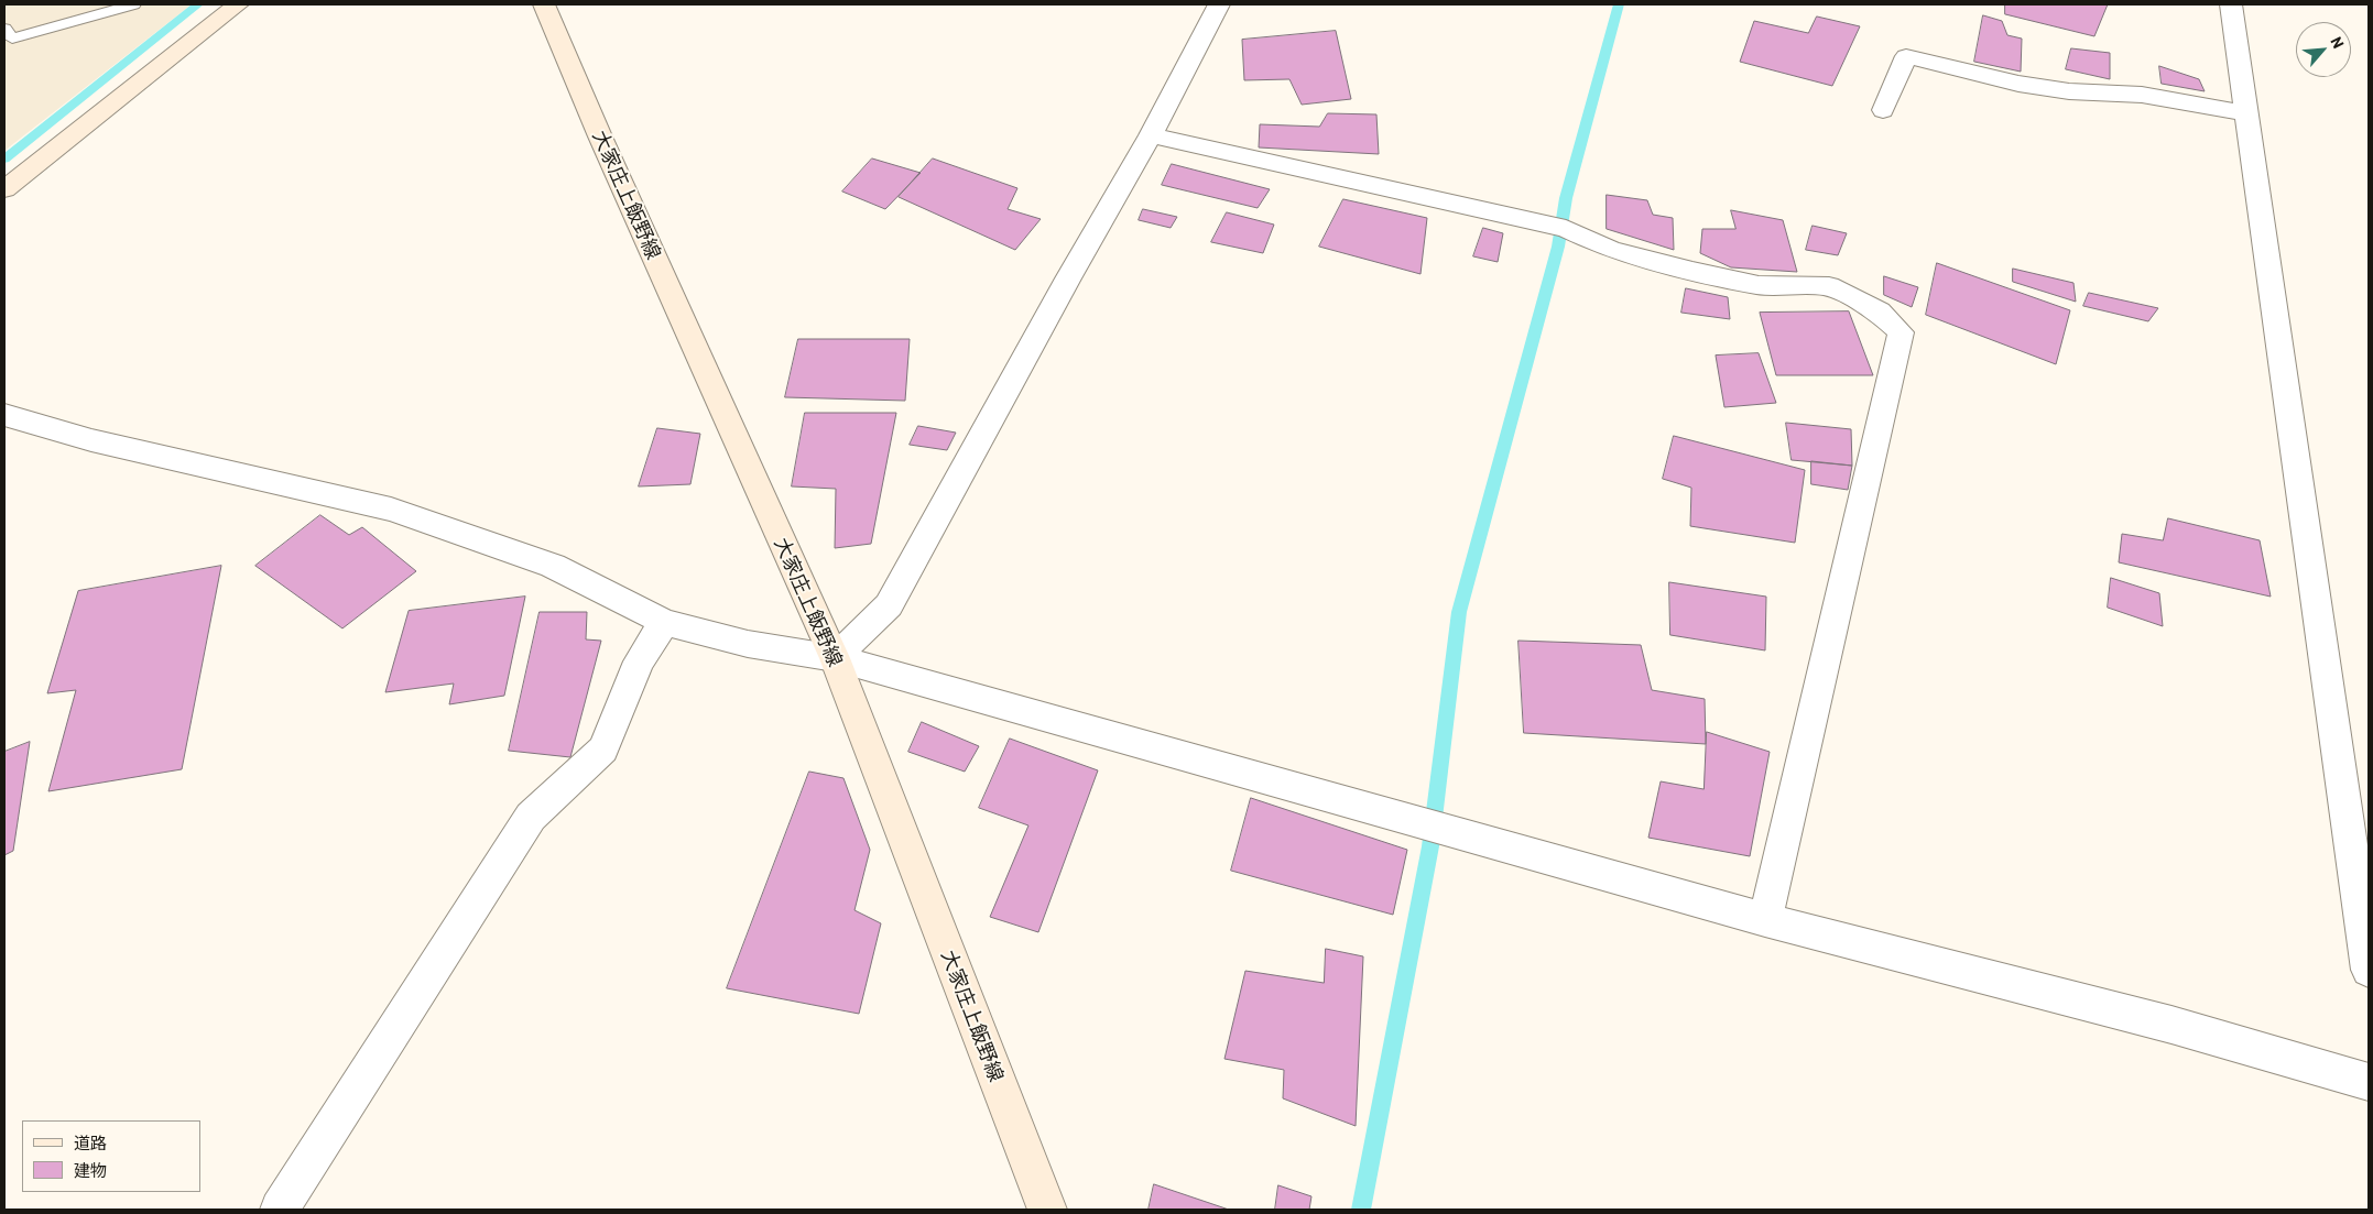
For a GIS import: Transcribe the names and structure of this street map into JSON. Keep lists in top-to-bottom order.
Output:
{
  "streets": {
    "main road": ["大家庄上飯野線"]
  },
  "legend": ["道路", "建物"],
  "north": "top right"
}
